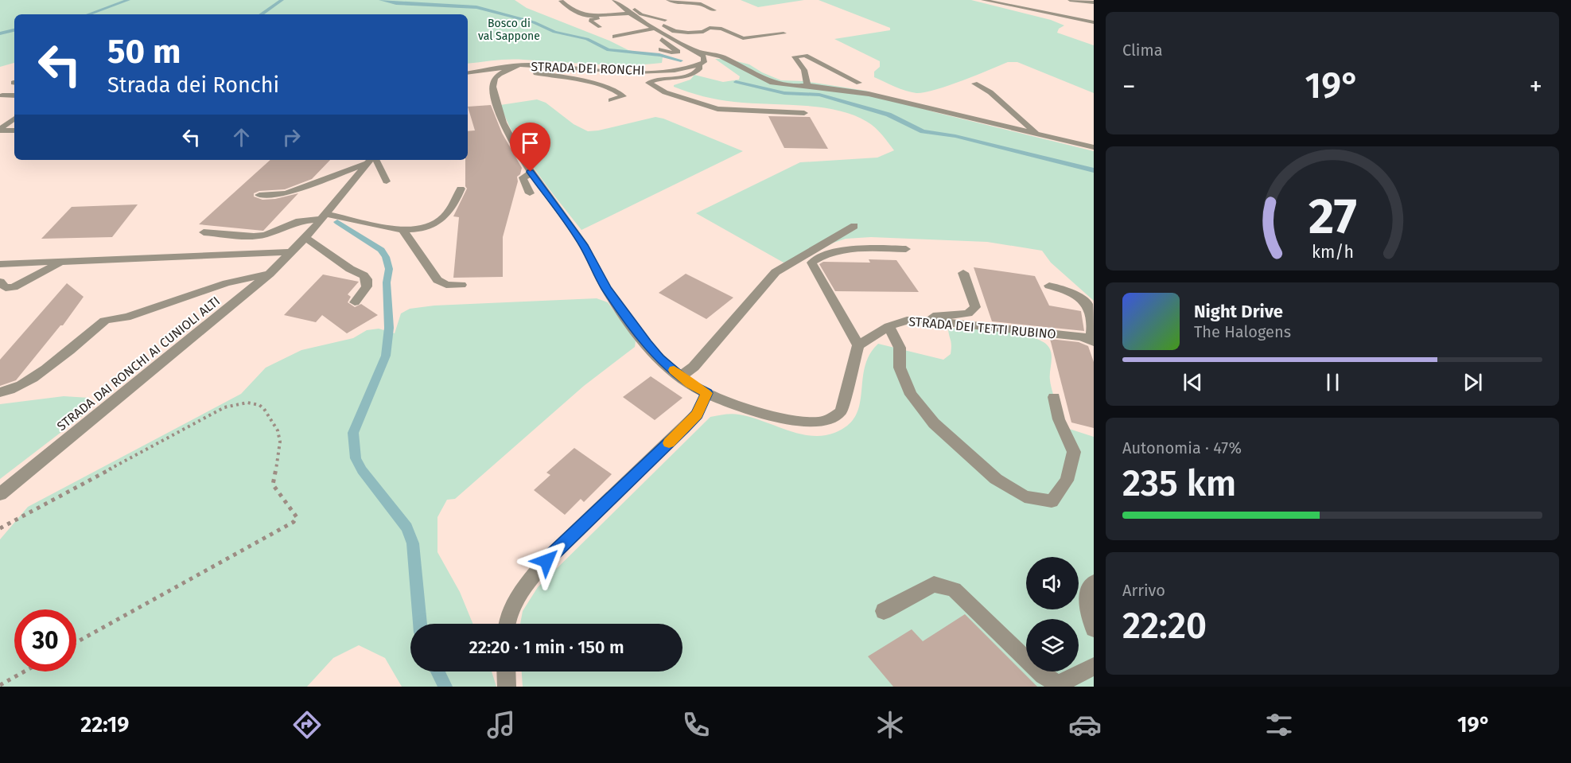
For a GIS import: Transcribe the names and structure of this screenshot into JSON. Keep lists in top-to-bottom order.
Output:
{
  "streets": {
    "street": ["STRADA DEI RONCHI", "STRADA DEI TETTI RUBINO", "STRADA DAI RONCHI AI CUNIOLI ALTI"]
  },
  "parks": ["Bosco di val Sappone"],
  "page": {
    "tile": [
      "Clima",
      ["Autonomia · 47%", "235 km"],
      ["Arrivo", "22:20"]
    ],
    "turn": ["50 m", "Strada dei Ronchi"],
    "heat": ["−", "19°", "+"],
    "song": ["Night Drive", "The Halogens"],
    "limit": "30",
    "trip": "22:20 · 1 min · 150 m",
    "tabs": ["22:19", "19°"],
    "gauge": ["27", "km/h"]
  }
}
